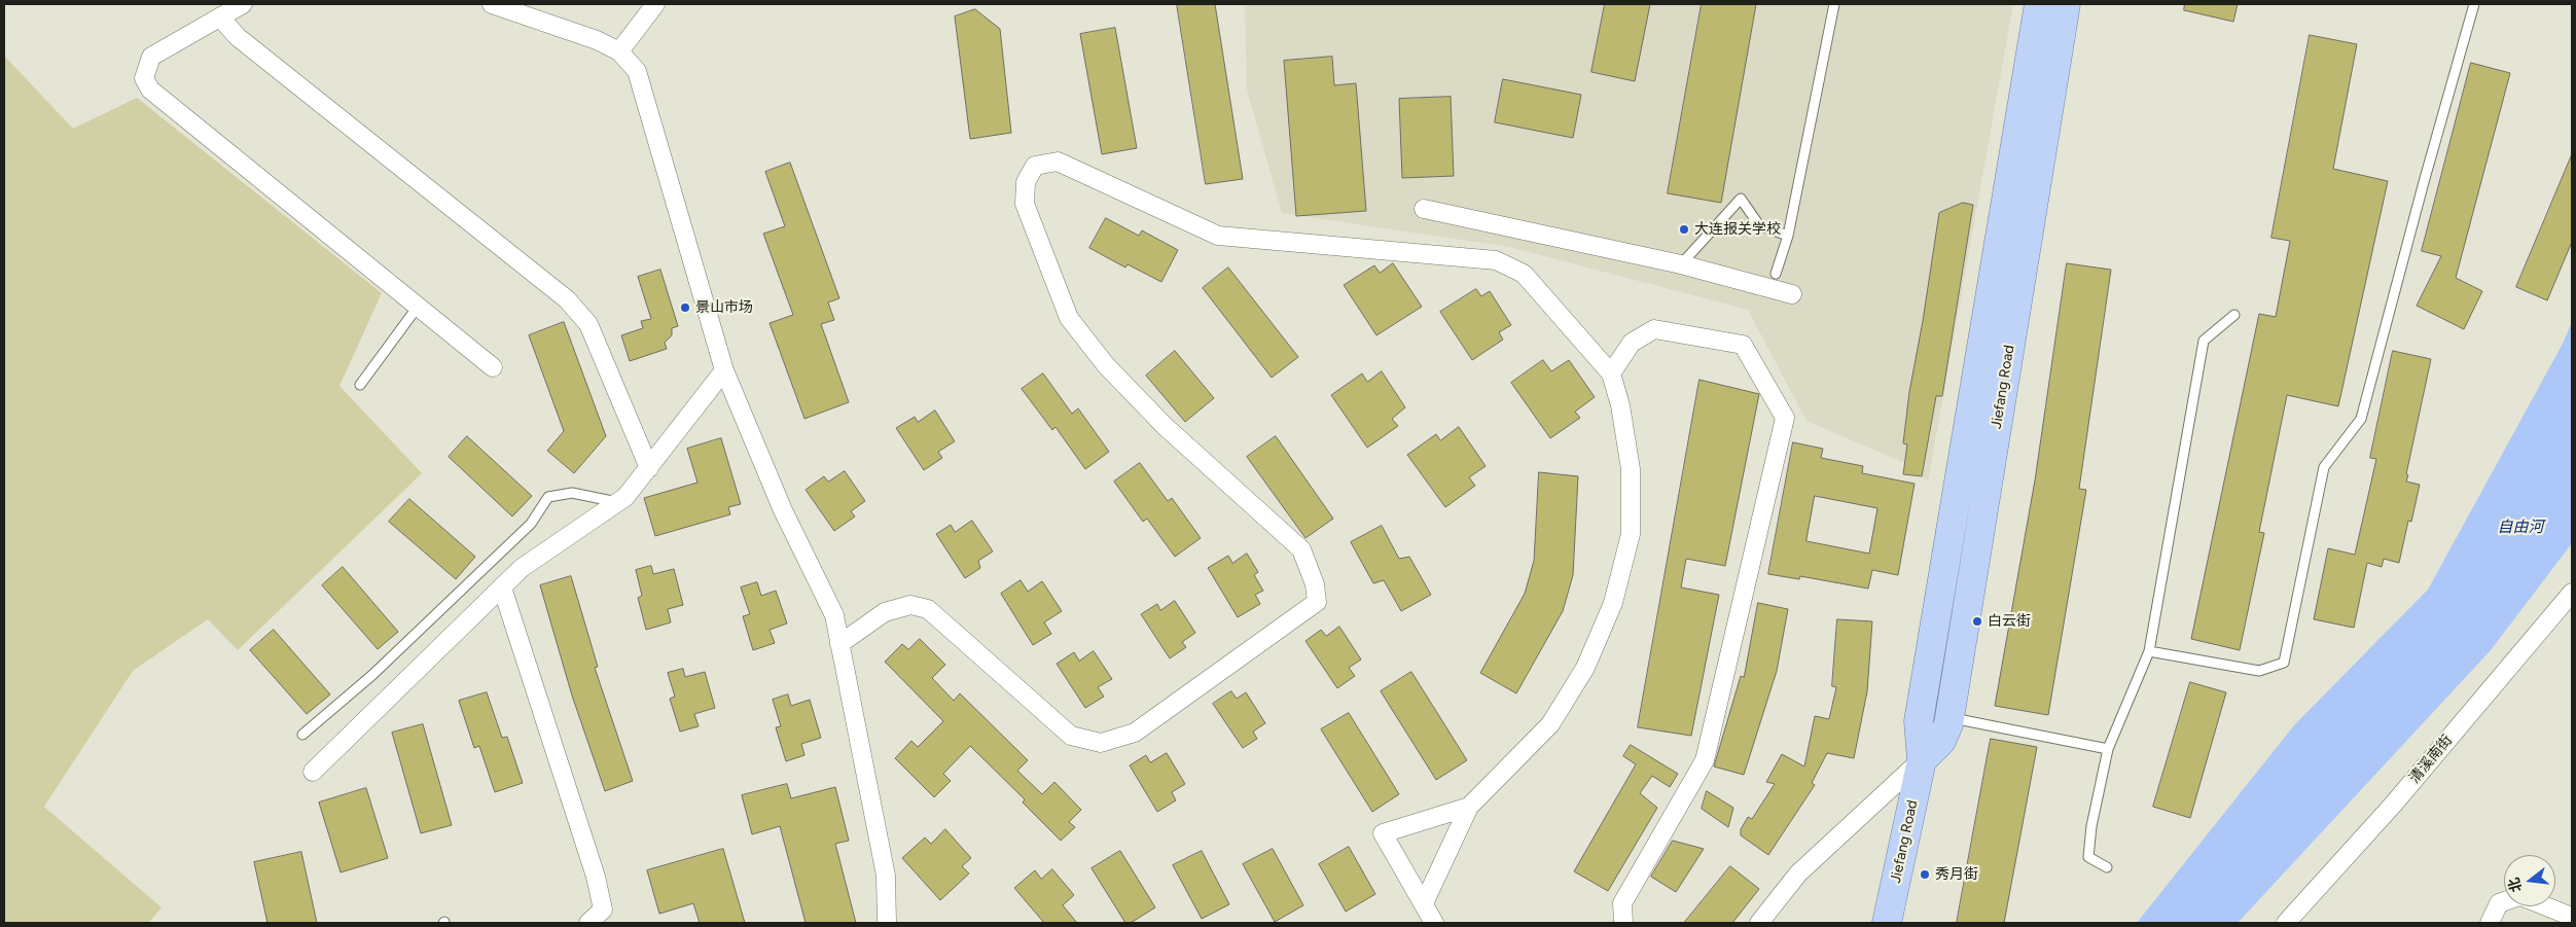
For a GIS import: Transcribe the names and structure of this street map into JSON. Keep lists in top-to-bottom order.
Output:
{
  "streets": {
    "main road": ["Jiefang Road"],
    "street": ["清溪南街"]
  },
  "water": ["自由河"],
  "places": [
    "大连报关学校",
    "景山市场",
    "白云街",
    "秀月街"
  ],
  "north": "left"
}
